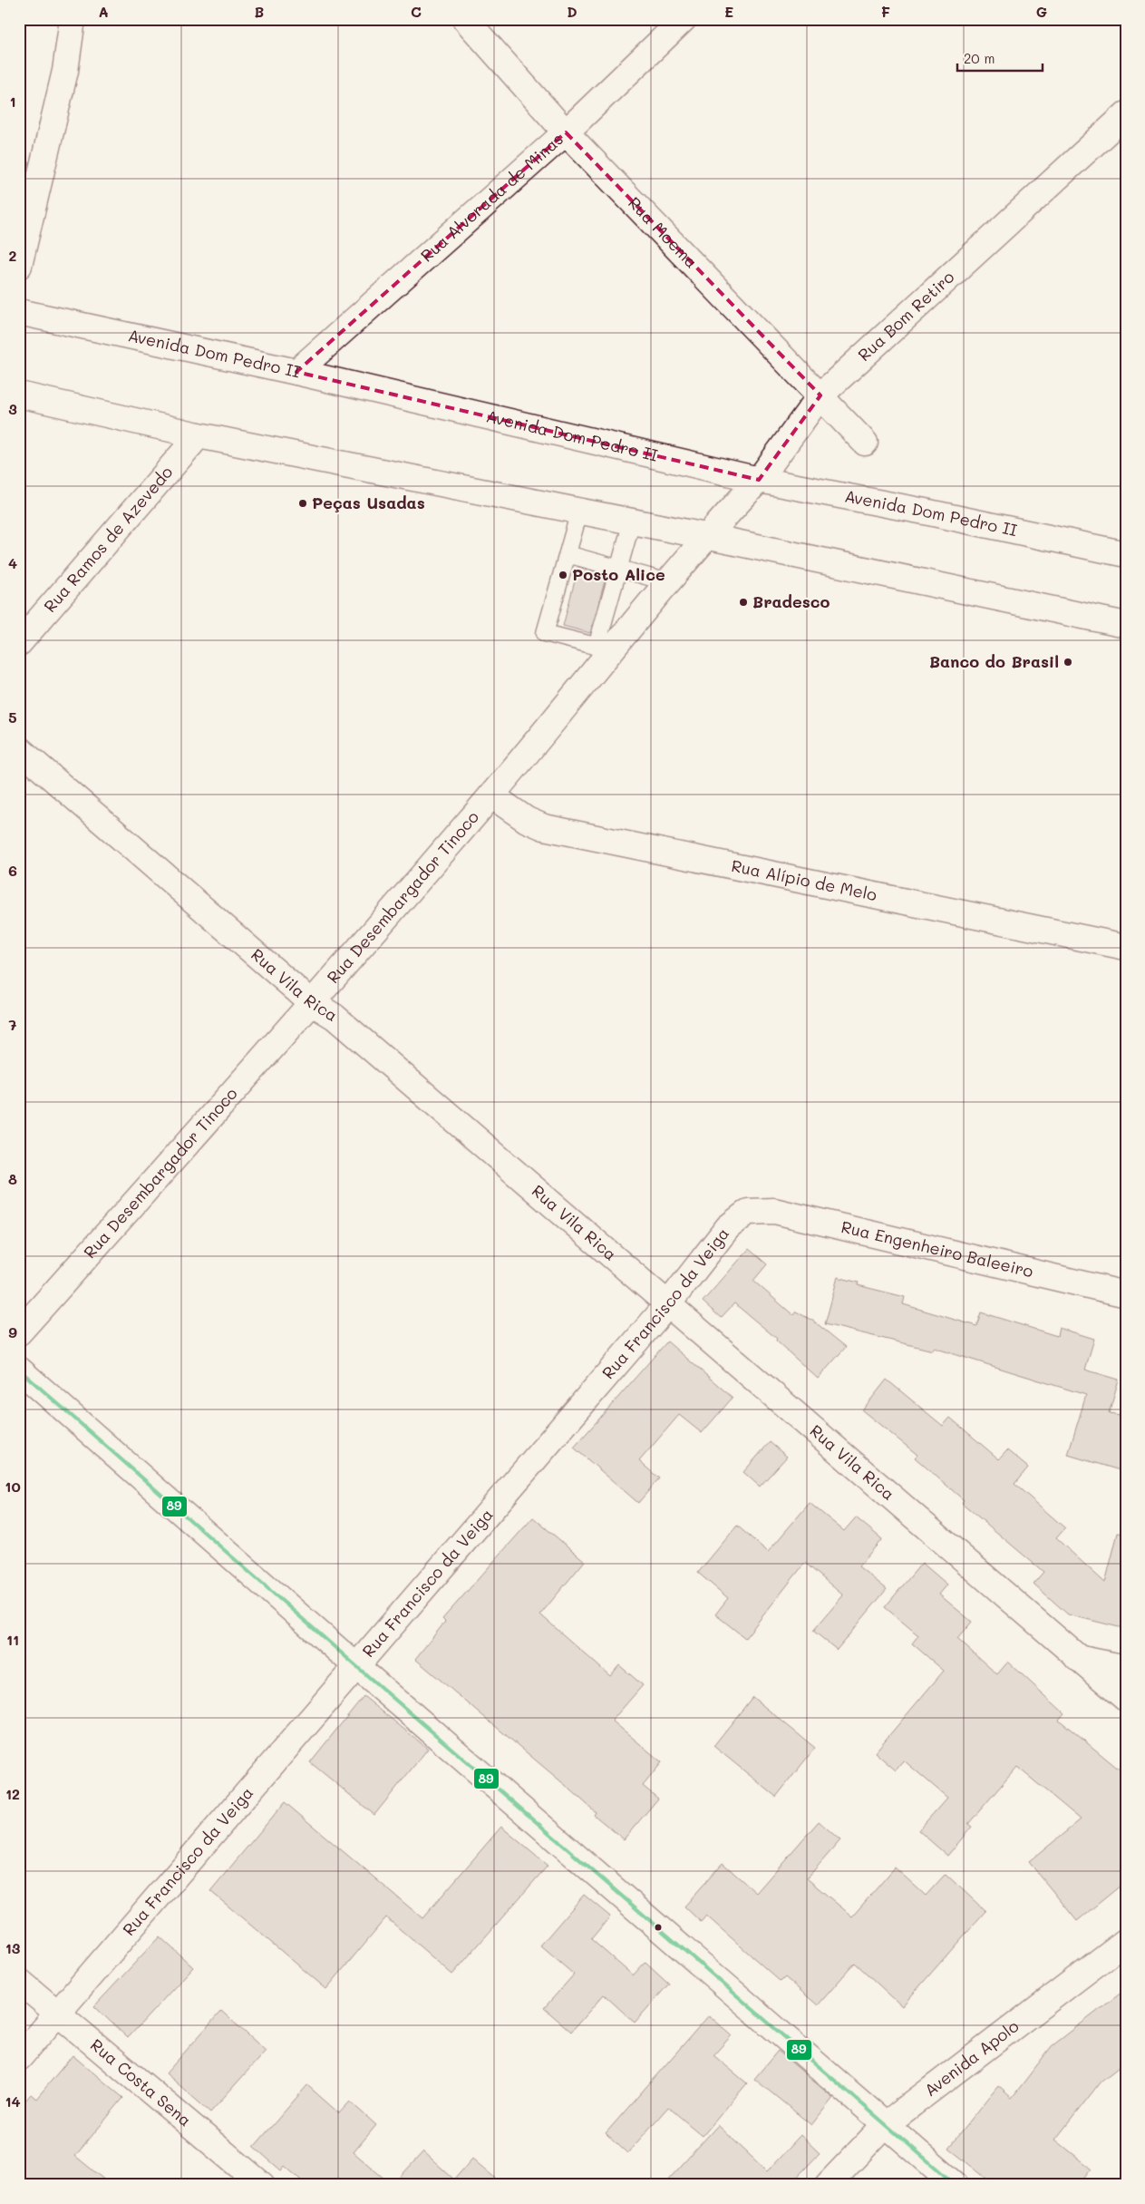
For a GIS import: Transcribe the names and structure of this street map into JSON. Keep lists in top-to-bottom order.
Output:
{
  "streets": {
    "street": [
      "Rua Alvorada de Minas",
      "Rua Moema",
      "Rua Bom Retiro",
      "Avenida Dom Pedro II",
      "Rua Ramos de Azevedo",
      "Rua Alípio de Melo",
      "Rua Desembargador Tinoco",
      "Rua Vila Rica",
      "Rua Engenheiro Baleeiro",
      "Rua Francisco da Veiga",
      "Avenida Apolo",
      "Rua Costa Sena"
    ]
  },
  "crossings": [
    ["Rua Alvorada de Minas", "Rua Moema"],
    ["Rua Alvorada de Minas", "Avenida Dom Pedro II"],
    ["Rua Moema", "Rua Bom Retiro"],
    ["Rua Bom Retiro", "Avenida Dom Pedro II"],
    ["Rua Bom Retiro", "Rua Desembargador Tinoco"],
    ["Rua Alípio de Melo", "Rua Desembargador Tinoco"],
    ["Rua Desembargador Tinoco", "Rua Vila Rica"],
    ["Rua Vila Rica", "Rua Francisco da Veiga"],
    ["Rua Engenheiro Baleeiro", "Rua Francisco da Veiga"],
    ["Rua Francisco da Veiga", "Rua Costa Sena"]
  ],
  "places": [
    "Peças Usadas",
    "Posto Alice",
    "Bradesco",
    "Banco do Brasil"
  ],
  "lines": ["transit line 89"],
  "scale_bar": "20 m",
  "grid": {
    "columns": [
      "A",
      "B",
      "C",
      "D",
      "E",
      "F",
      "G"
    ],
    "rows": [
      "1",
      "2",
      "3",
      "4",
      "5",
      "6",
      "7",
      "8",
      "9",
      "10",
      "11",
      "12",
      "13",
      "14"
    ]
  }
}
